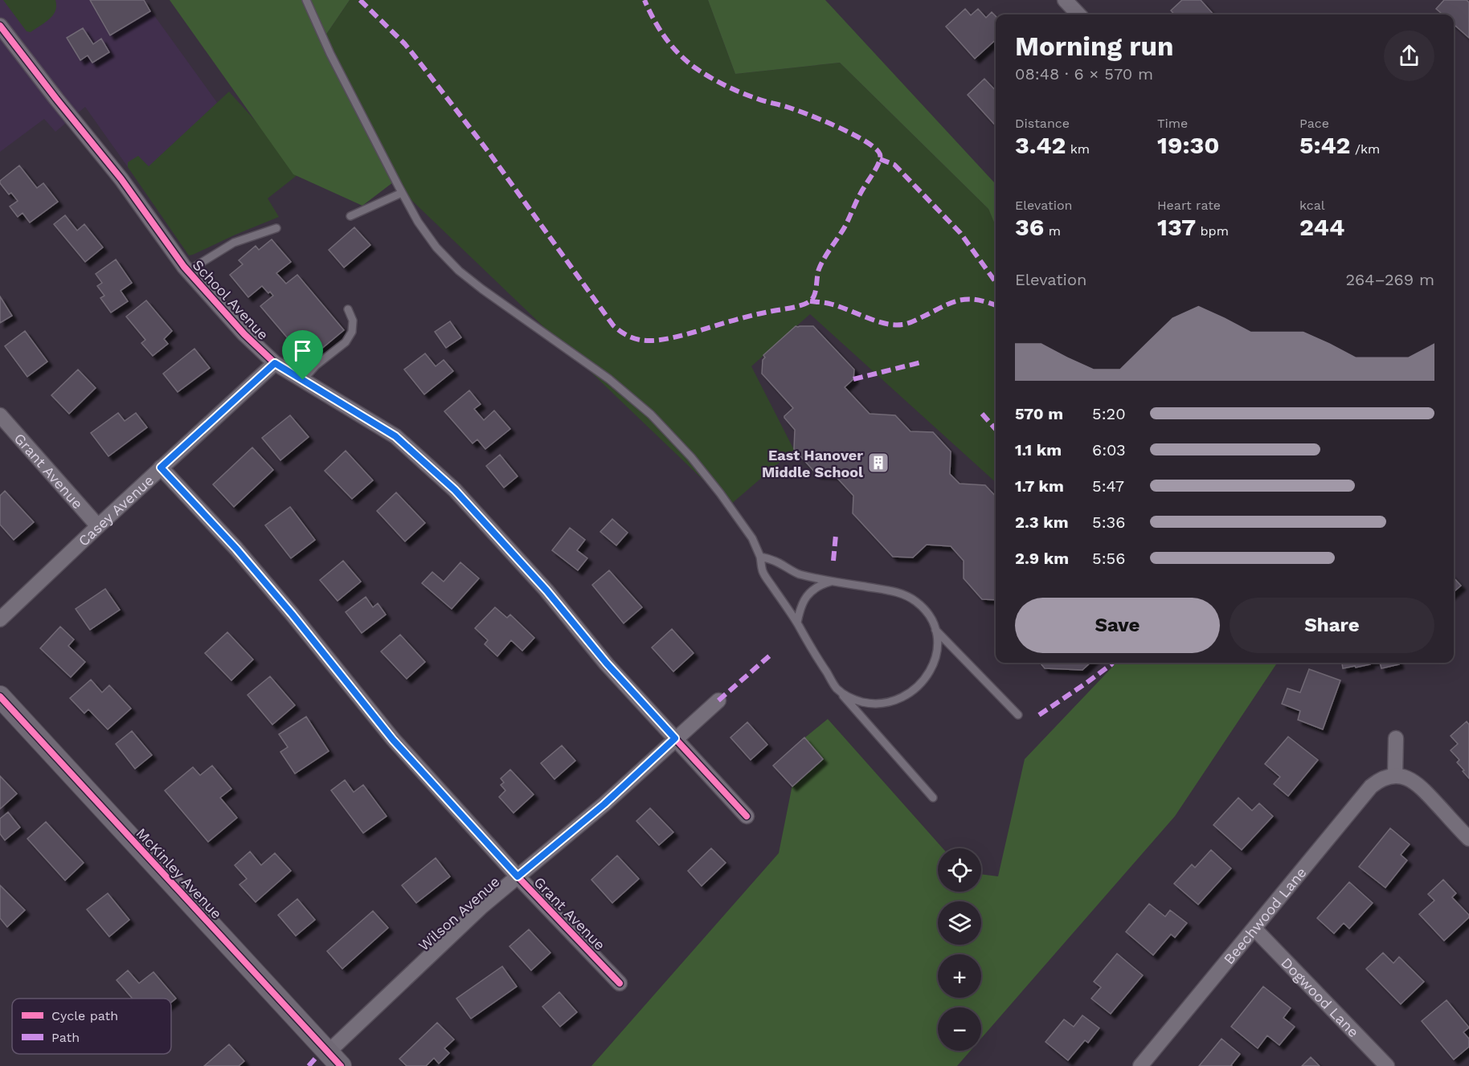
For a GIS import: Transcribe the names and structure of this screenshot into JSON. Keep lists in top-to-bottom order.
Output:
{
  "streets": {
    "street": [
      "School Avenue",
      "Grant Avenue",
      "Casey Avenue",
      "McKinley Avenue",
      "Wilson Avenue",
      "Beechwood Lane",
      "Dogwood Lane"
    ]
  },
  "crossings": [
    ["School Avenue", "Casey Avenue"],
    ["School Avenue", "Wilson Avenue"],
    ["Grant Avenue", "Casey Avenue"],
    ["Grant Avenue", "Wilson Avenue"],
    ["McKinley Avenue", "Wilson Avenue"],
    ["Beechwood Lane", "Dogwood Lane"]
  ],
  "places": {
    "building": ["East Hanover Middle School"]
  },
  "legend": ["Cycle path", "Path"],
  "page": {
    "heading": ["Morning run", "08:48 · 6 × 570 m"],
    "stats": [
      ["Distance", "3.42 km"],
      ["Time", "19:30"],
      ["Pace", "5:42 /km"],
      ["Elevation", "36 m"],
      ["Heart rate", "137 bpm"],
      ["kcal", "244"]
    ],
    "chart": ["Elevation", "264–269 m"],
    "list": [
      {
        "name": "570 m",
        "note": "5:20"
      },
      {
        "name": "1.1 km",
        "note": "6:03"
      },
      {
        "name": "1.7 km",
        "note": "5:47"
      },
      {
        "name": "2.3 km",
        "note": "5:36"
      },
      {
        "name": "2.9 km",
        "note": "5:56"
      }
    ],
    "buttons": ["Save", "Share"],
    "map_buttons": ["+", "−"]
  }
}
